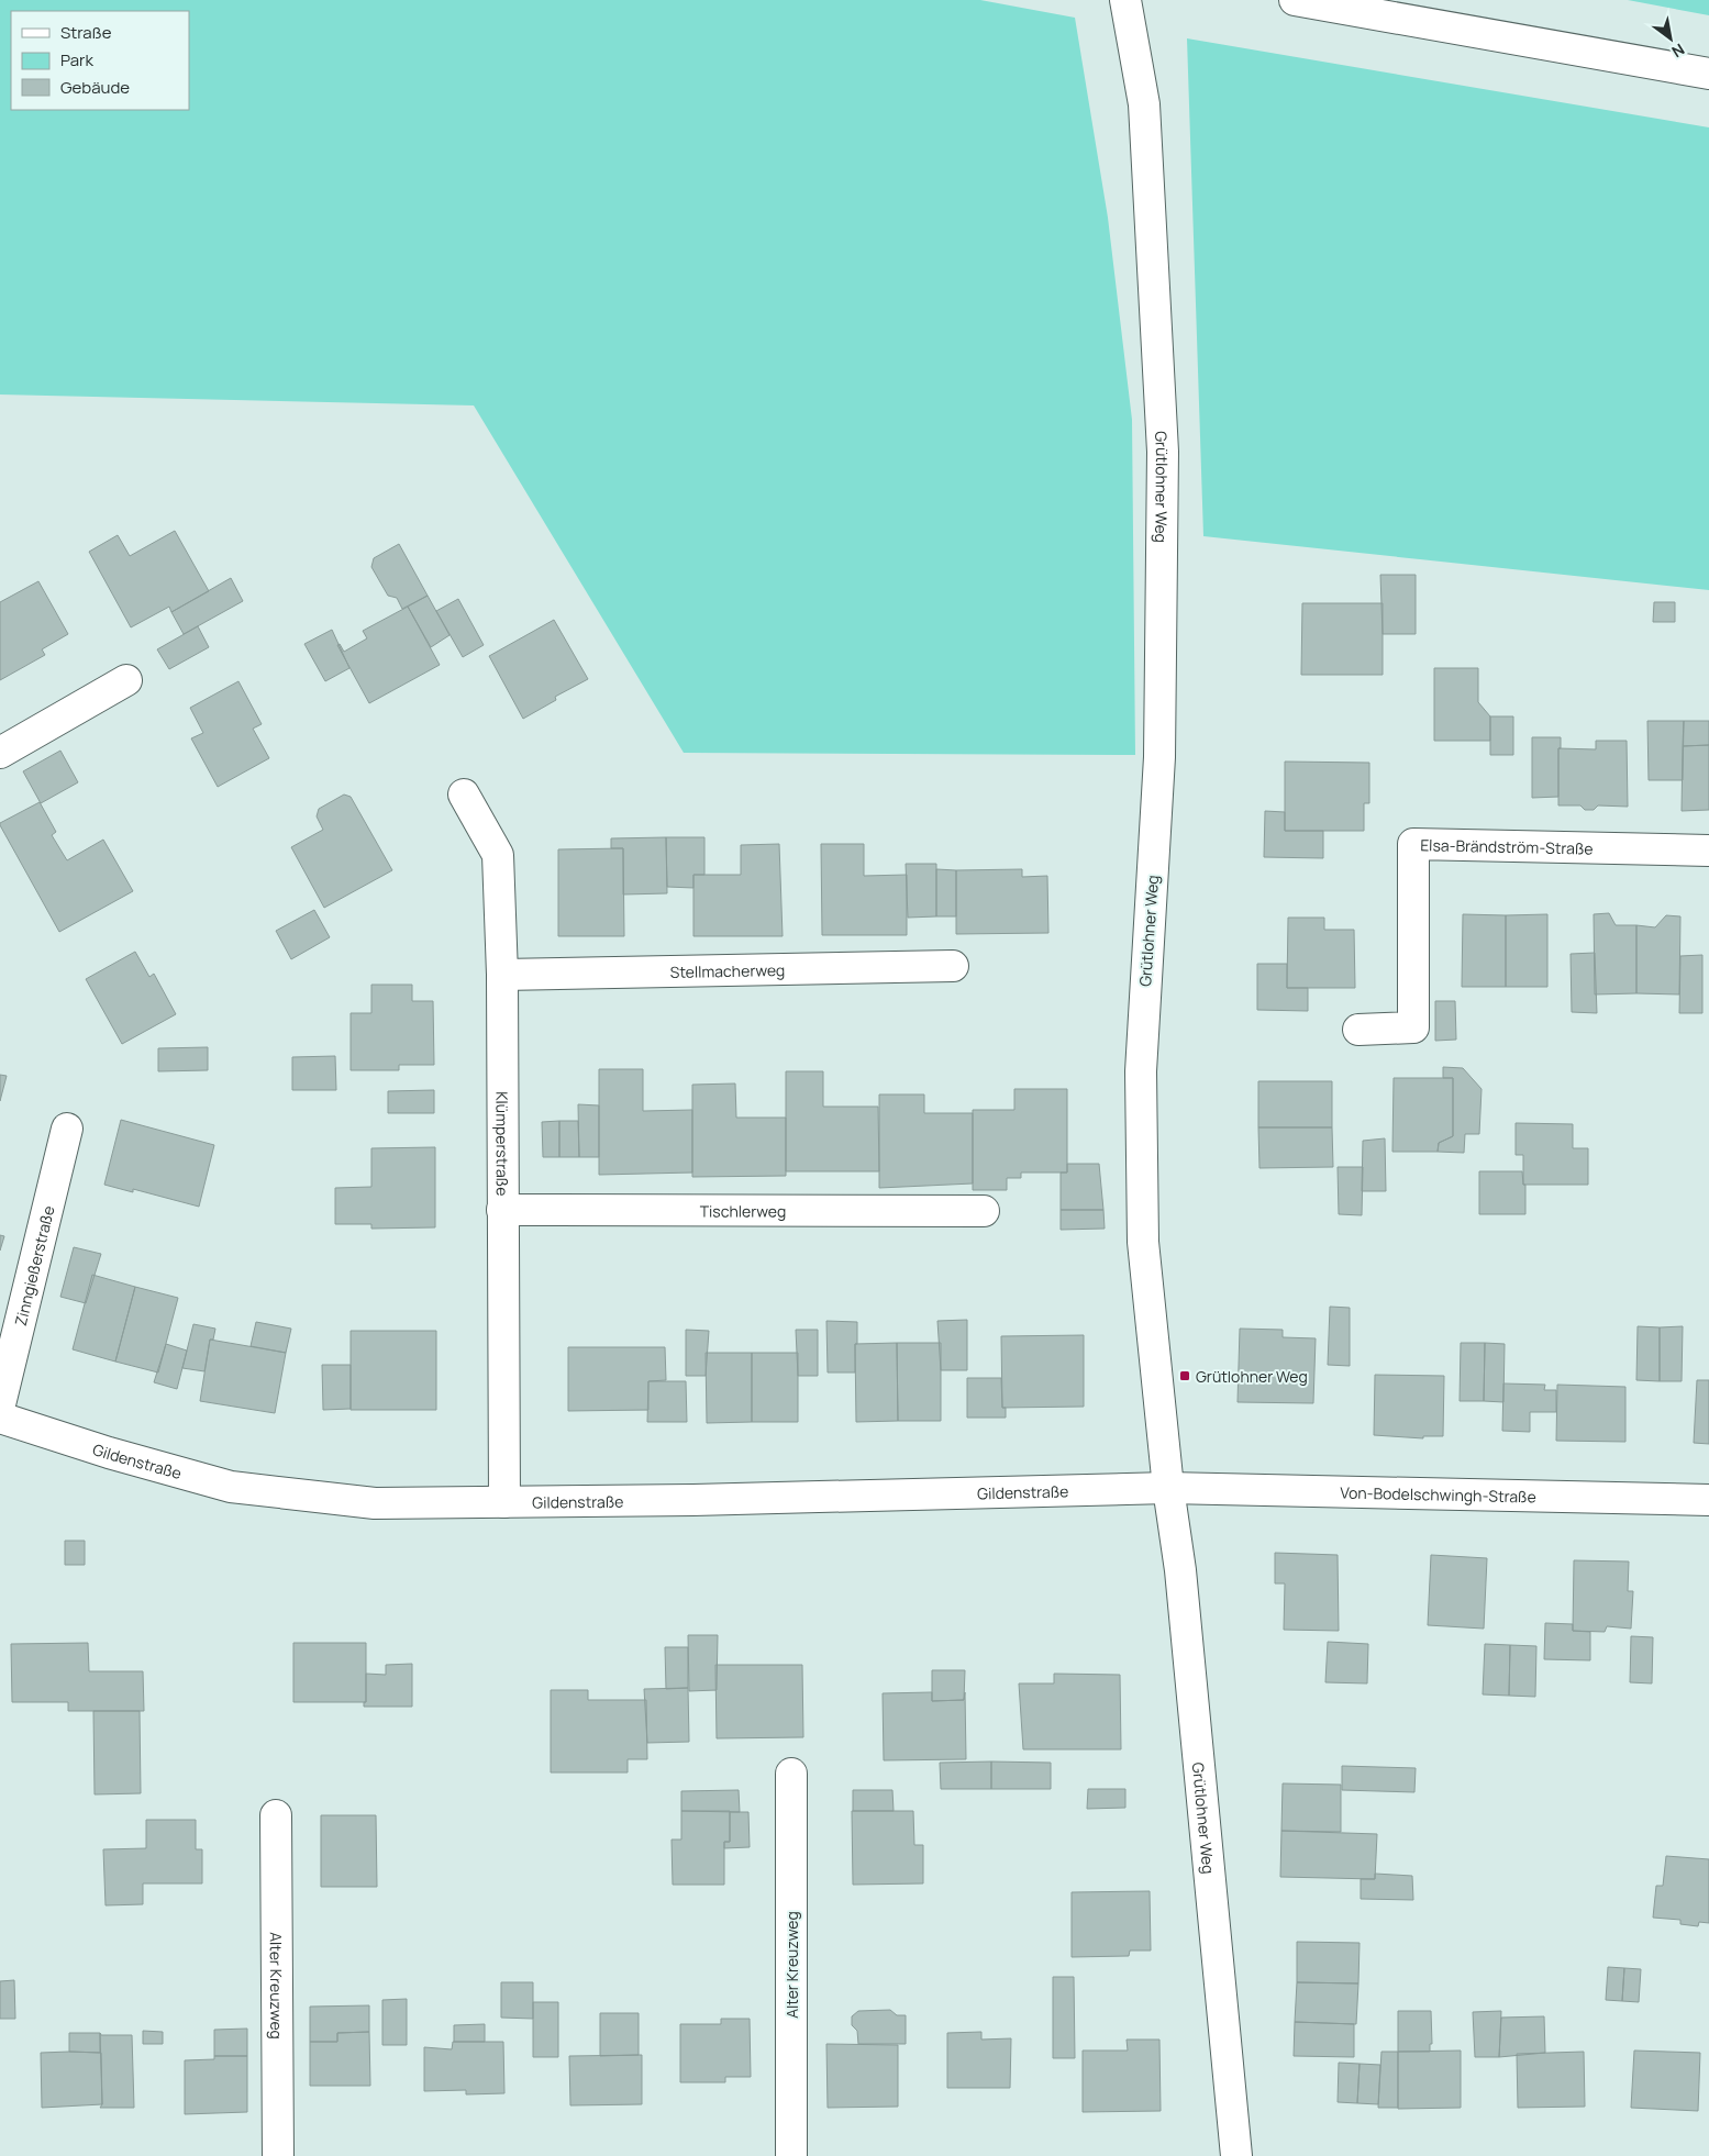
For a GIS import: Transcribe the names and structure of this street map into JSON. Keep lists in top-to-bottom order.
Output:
{
  "streets": {
    "street": [
      "Grütlohner Weg",
      "Elsa-Brändström-Straße",
      "Stellmacherweg",
      "Klümperstraße",
      "Tischlerweg",
      "Zinngießerstraße",
      "Gildenstraße",
      "Von-Bodelschwingh-Straße",
      "Alter Kreuzweg"
    ]
  },
  "crossings": [
    ["Grütlohner Weg", "Gildenstraße"],
    ["Grütlohner Weg", "Von-Bodelschwingh-Straße"],
    ["Stellmacherweg", "Klümperstraße"],
    ["Klümperstraße", "Tischlerweg"],
    ["Klümperstraße", "Gildenstraße"],
    ["Gildenstraße", "Von-Bodelschwingh-Straße"]
  ],
  "places": {
    "transit": ["Grütlohner Weg"]
  },
  "legend": ["Straße", "Park", "Gebäude"],
  "north": "bottom right"
}
